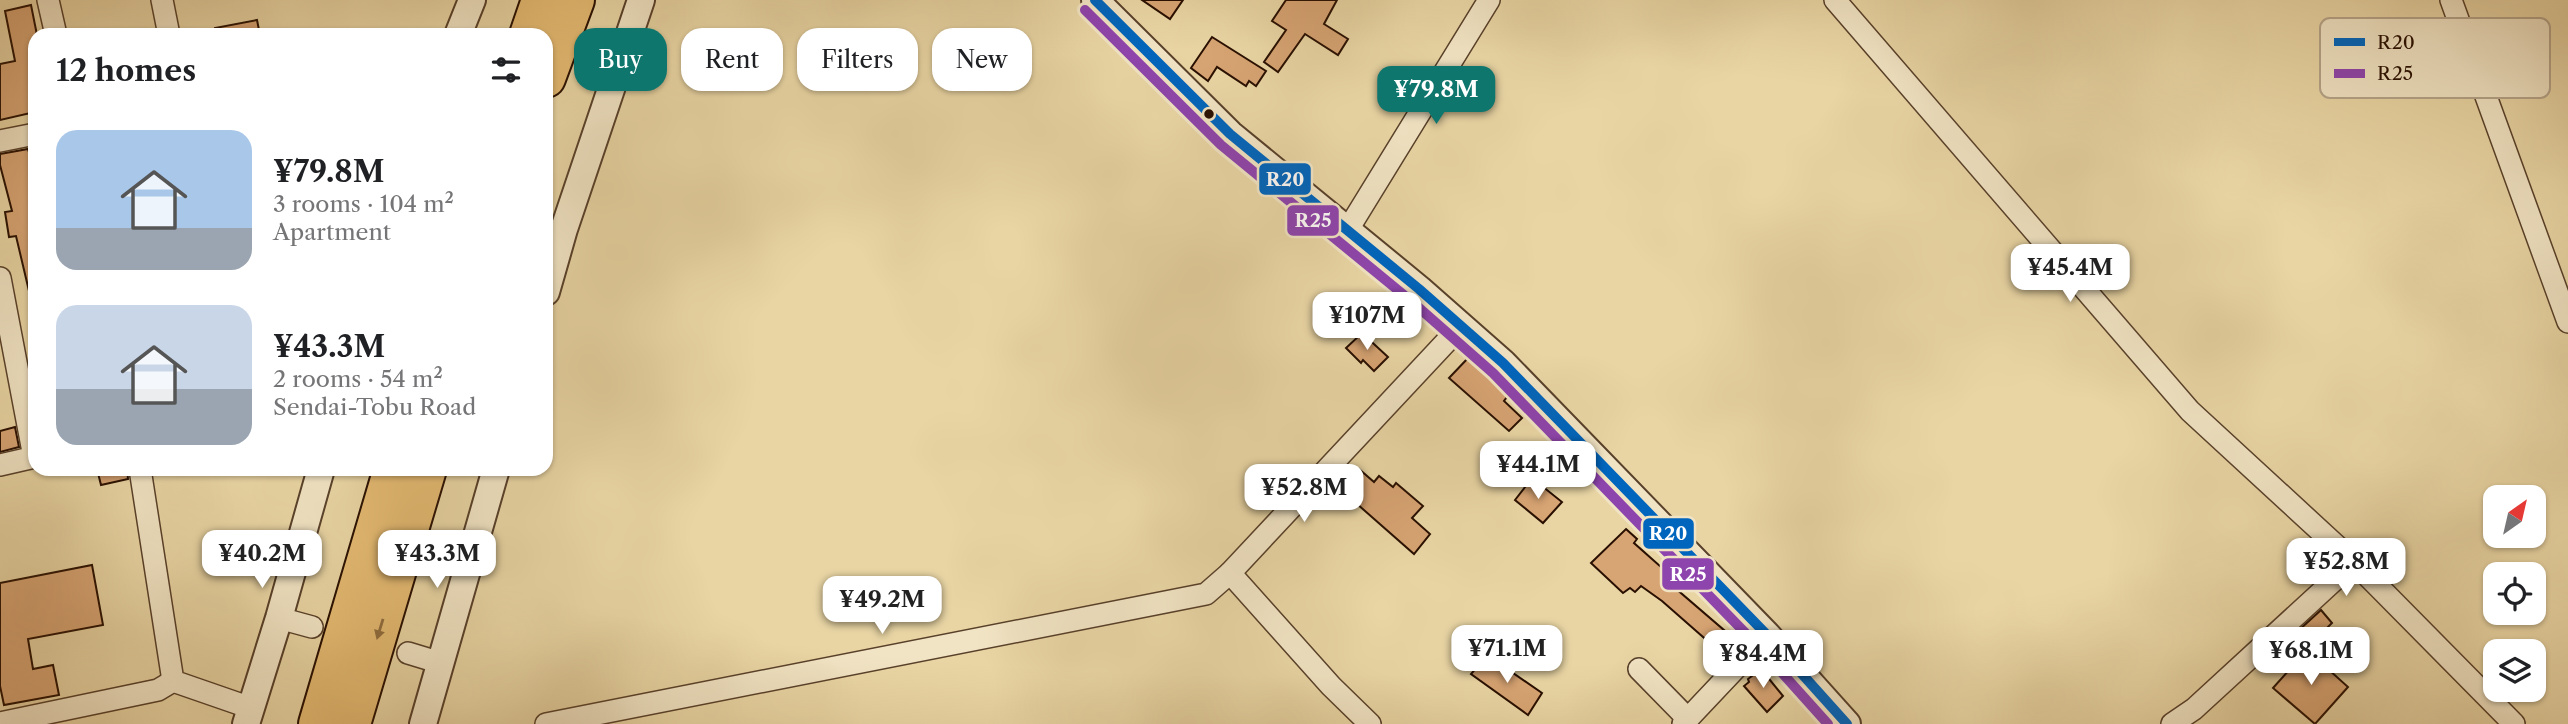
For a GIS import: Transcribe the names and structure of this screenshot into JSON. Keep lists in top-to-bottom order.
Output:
{
  "lines": ["transit line R20", "transit line R25"],
  "legend": ["R20", "R25"],
  "north": "top right",
  "page": {
    "chip": [
      "Buy",
      "Rent",
      "Filters",
      "New"
    ],
    "heading": "12 homes",
    "price": [
      "¥79.8M",
      "¥45.4M",
      "¥107M",
      "¥44.1M",
      "¥52.8M",
      "¥40.2M",
      "¥43.3M",
      "¥52.8M",
      "¥49.2M",
      "¥71.1M",
      "¥68.1M",
      "¥84.4M"
    ],
    "list": [
      {
        "name": "¥79.8M",
        "note": "3 rooms · 104 m² · Apartment"
      },
      {
        "name": "¥43.3M",
        "note": "2 rooms · 54 m² · Sendai-Tobu Road"
      }
    ]
  }
}
